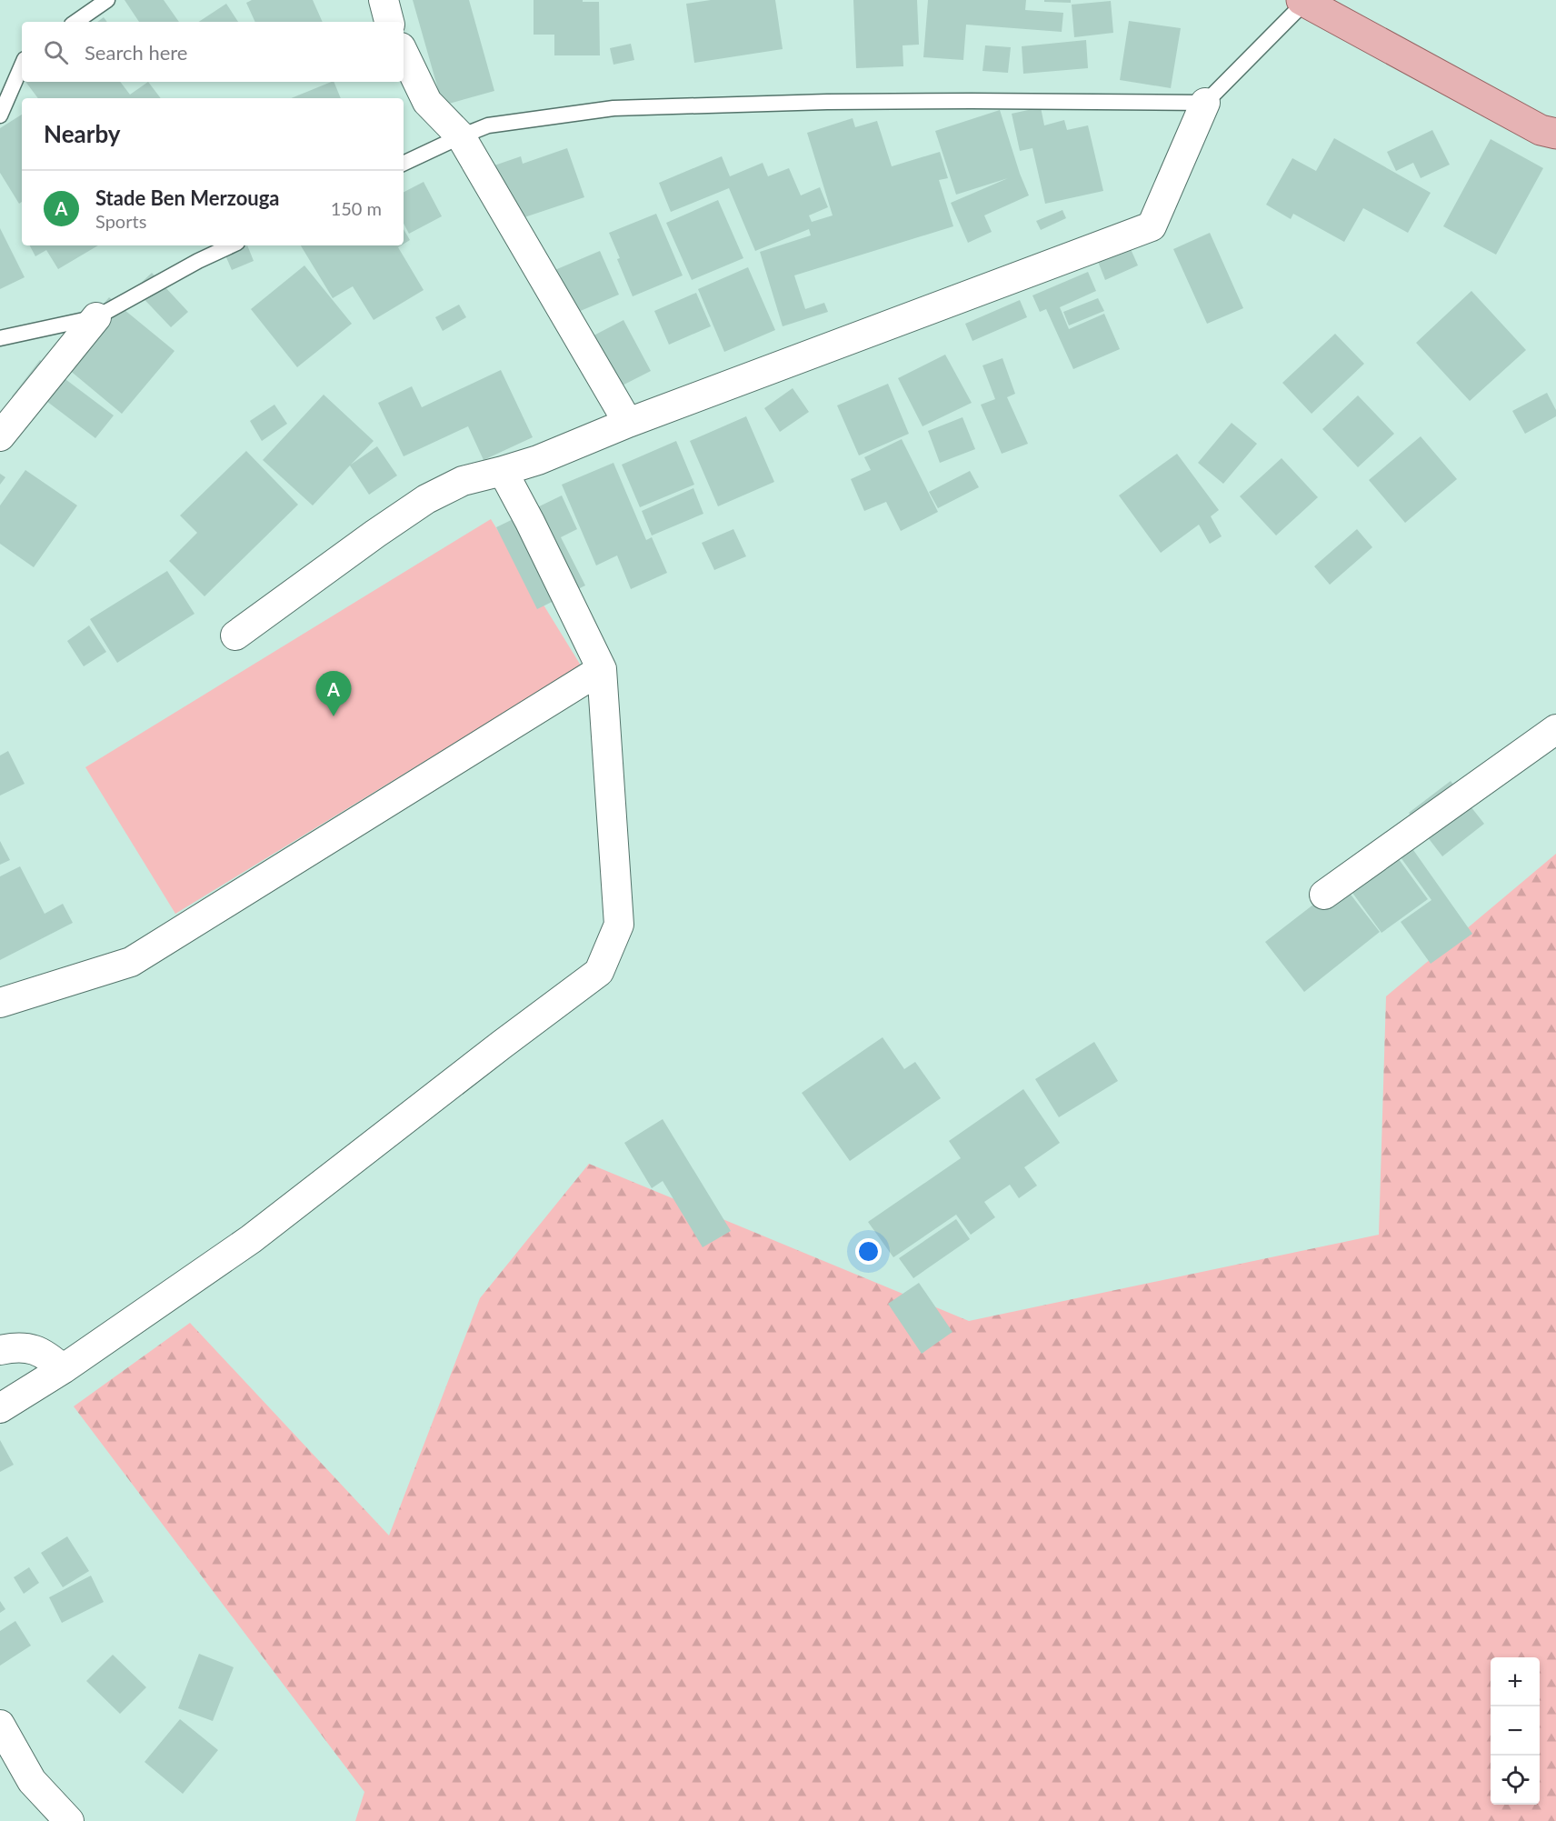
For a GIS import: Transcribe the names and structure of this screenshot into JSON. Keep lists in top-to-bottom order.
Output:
{
  "page": {
    "search": "Search here",
    "heading": "Nearby",
    "list": [
      {
        "mark": "A",
        "name": "Stade Ben Merzouga",
        "note": "Sports",
        "value": "150 m"
      }
    ],
    "pins": "A",
    "map_buttons": ["+", "−"]
  }
}
